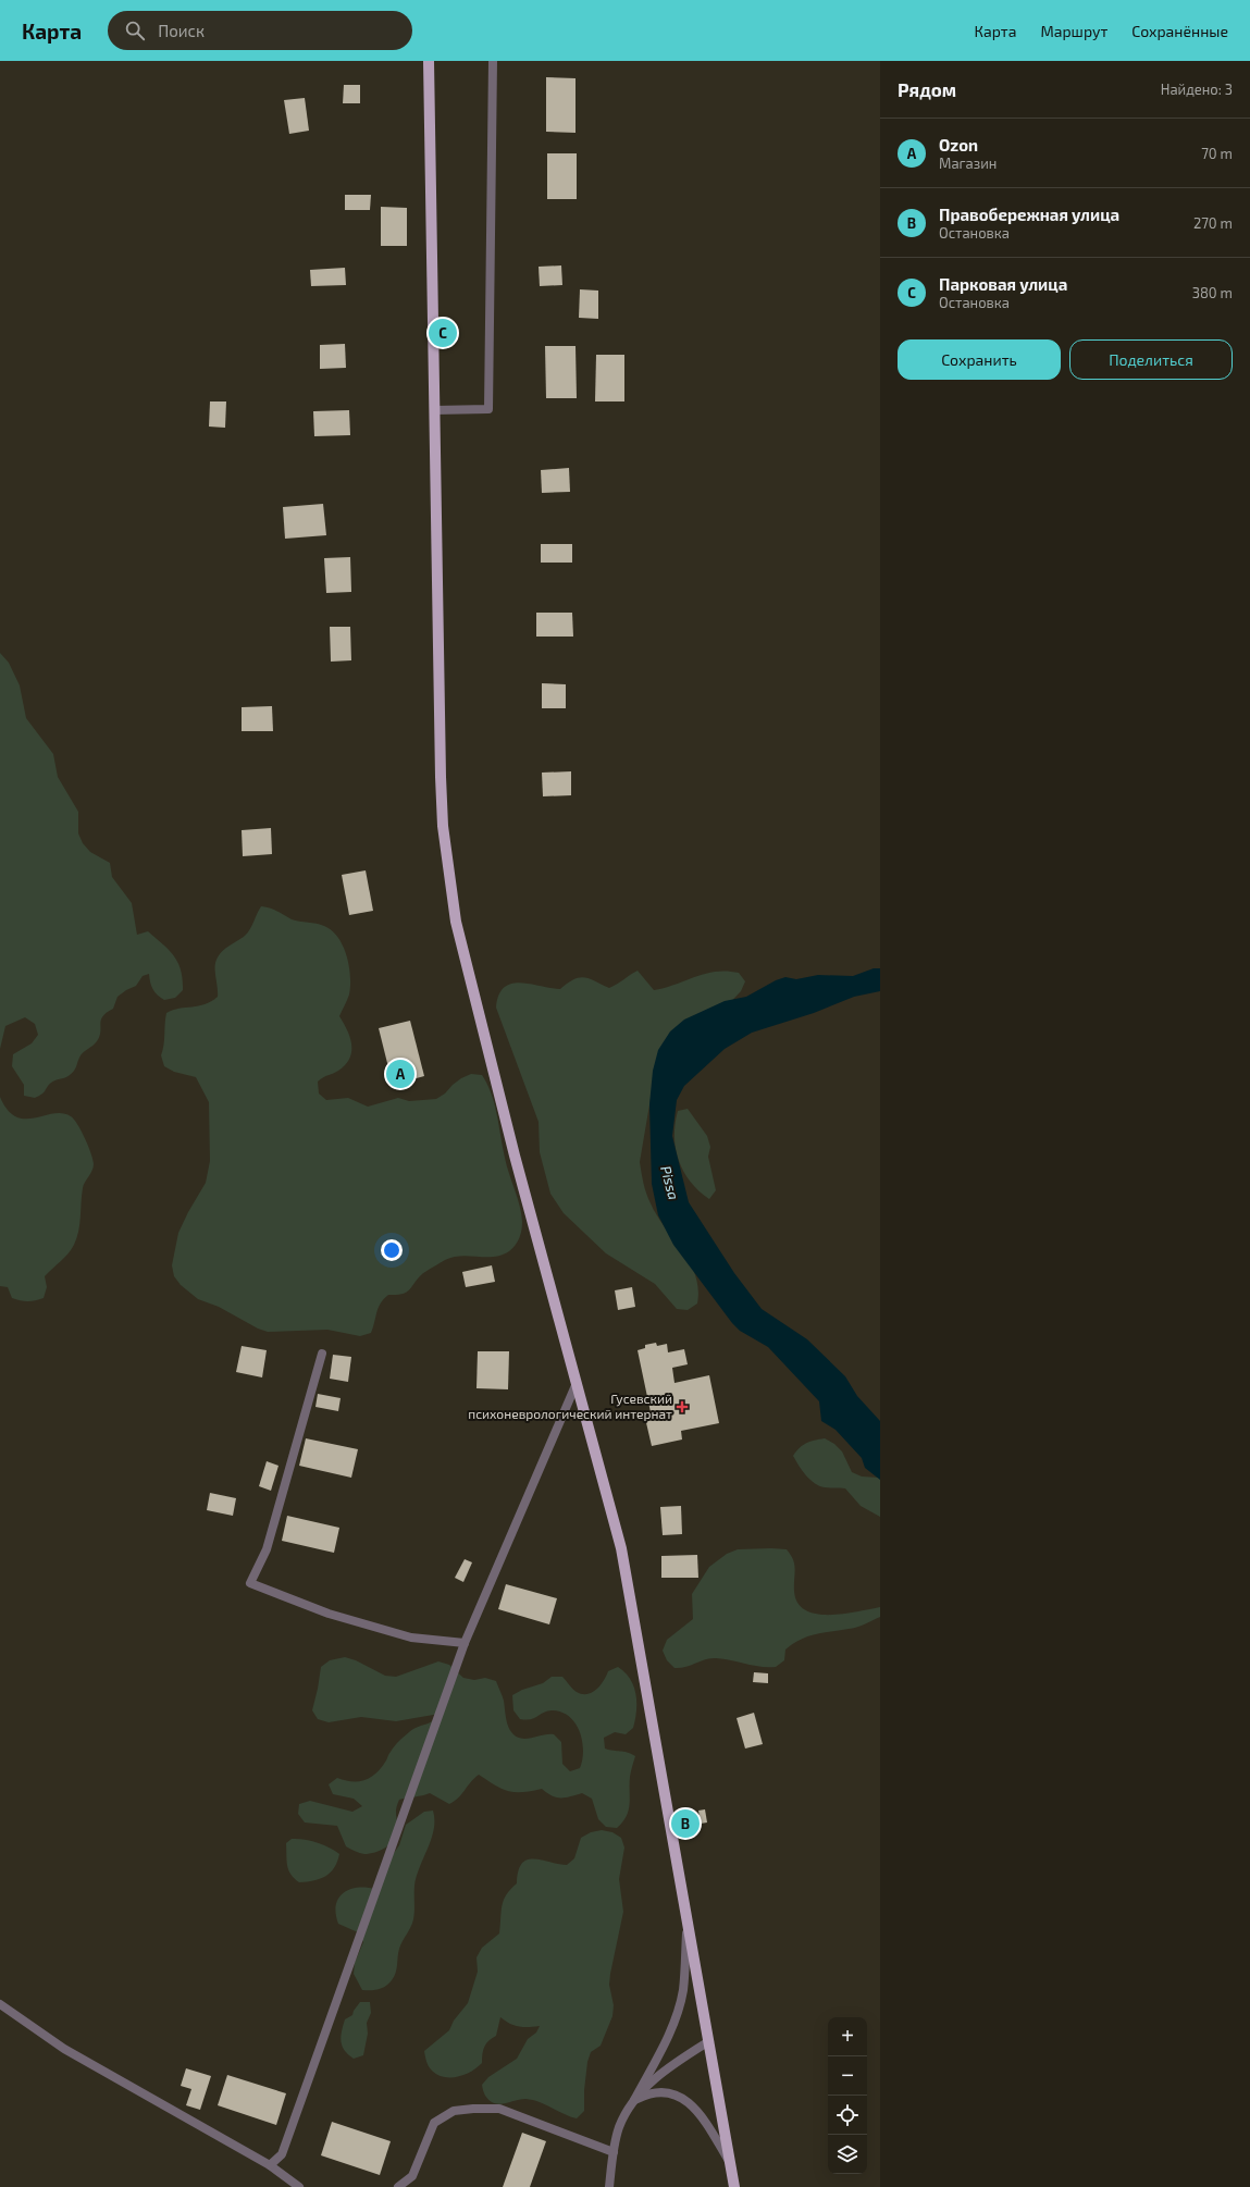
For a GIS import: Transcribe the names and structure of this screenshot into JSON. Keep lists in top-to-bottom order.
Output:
{
  "water": ["Pissa"],
  "places": {
    "health": ["Гусевский психоневрологический интернат"]
  },
  "page": {
    "header": "Карта",
    "search": "Поиск",
    "nav": ["Карта", "Маршрут", "Сохранённые"],
    "heading": ["Рядом", "Найдено: 3"],
    "list": [
      {
        "mark": "A",
        "name": "Ozon",
        "note": "Магазин",
        "value": "70 m"
      },
      {
        "mark": "B",
        "name": "Правобережная улица",
        "note": "Остановка",
        "value": "270 m"
      },
      {
        "mark": "C",
        "name": "Парковая улица",
        "note": "Остановка",
        "value": "380 m"
      }
    ],
    "pins": ["C", "A", "B"],
    "buttons": ["Сохранить", "Поделиться"],
    "map_buttons": ["+", "−"]
  }
}
